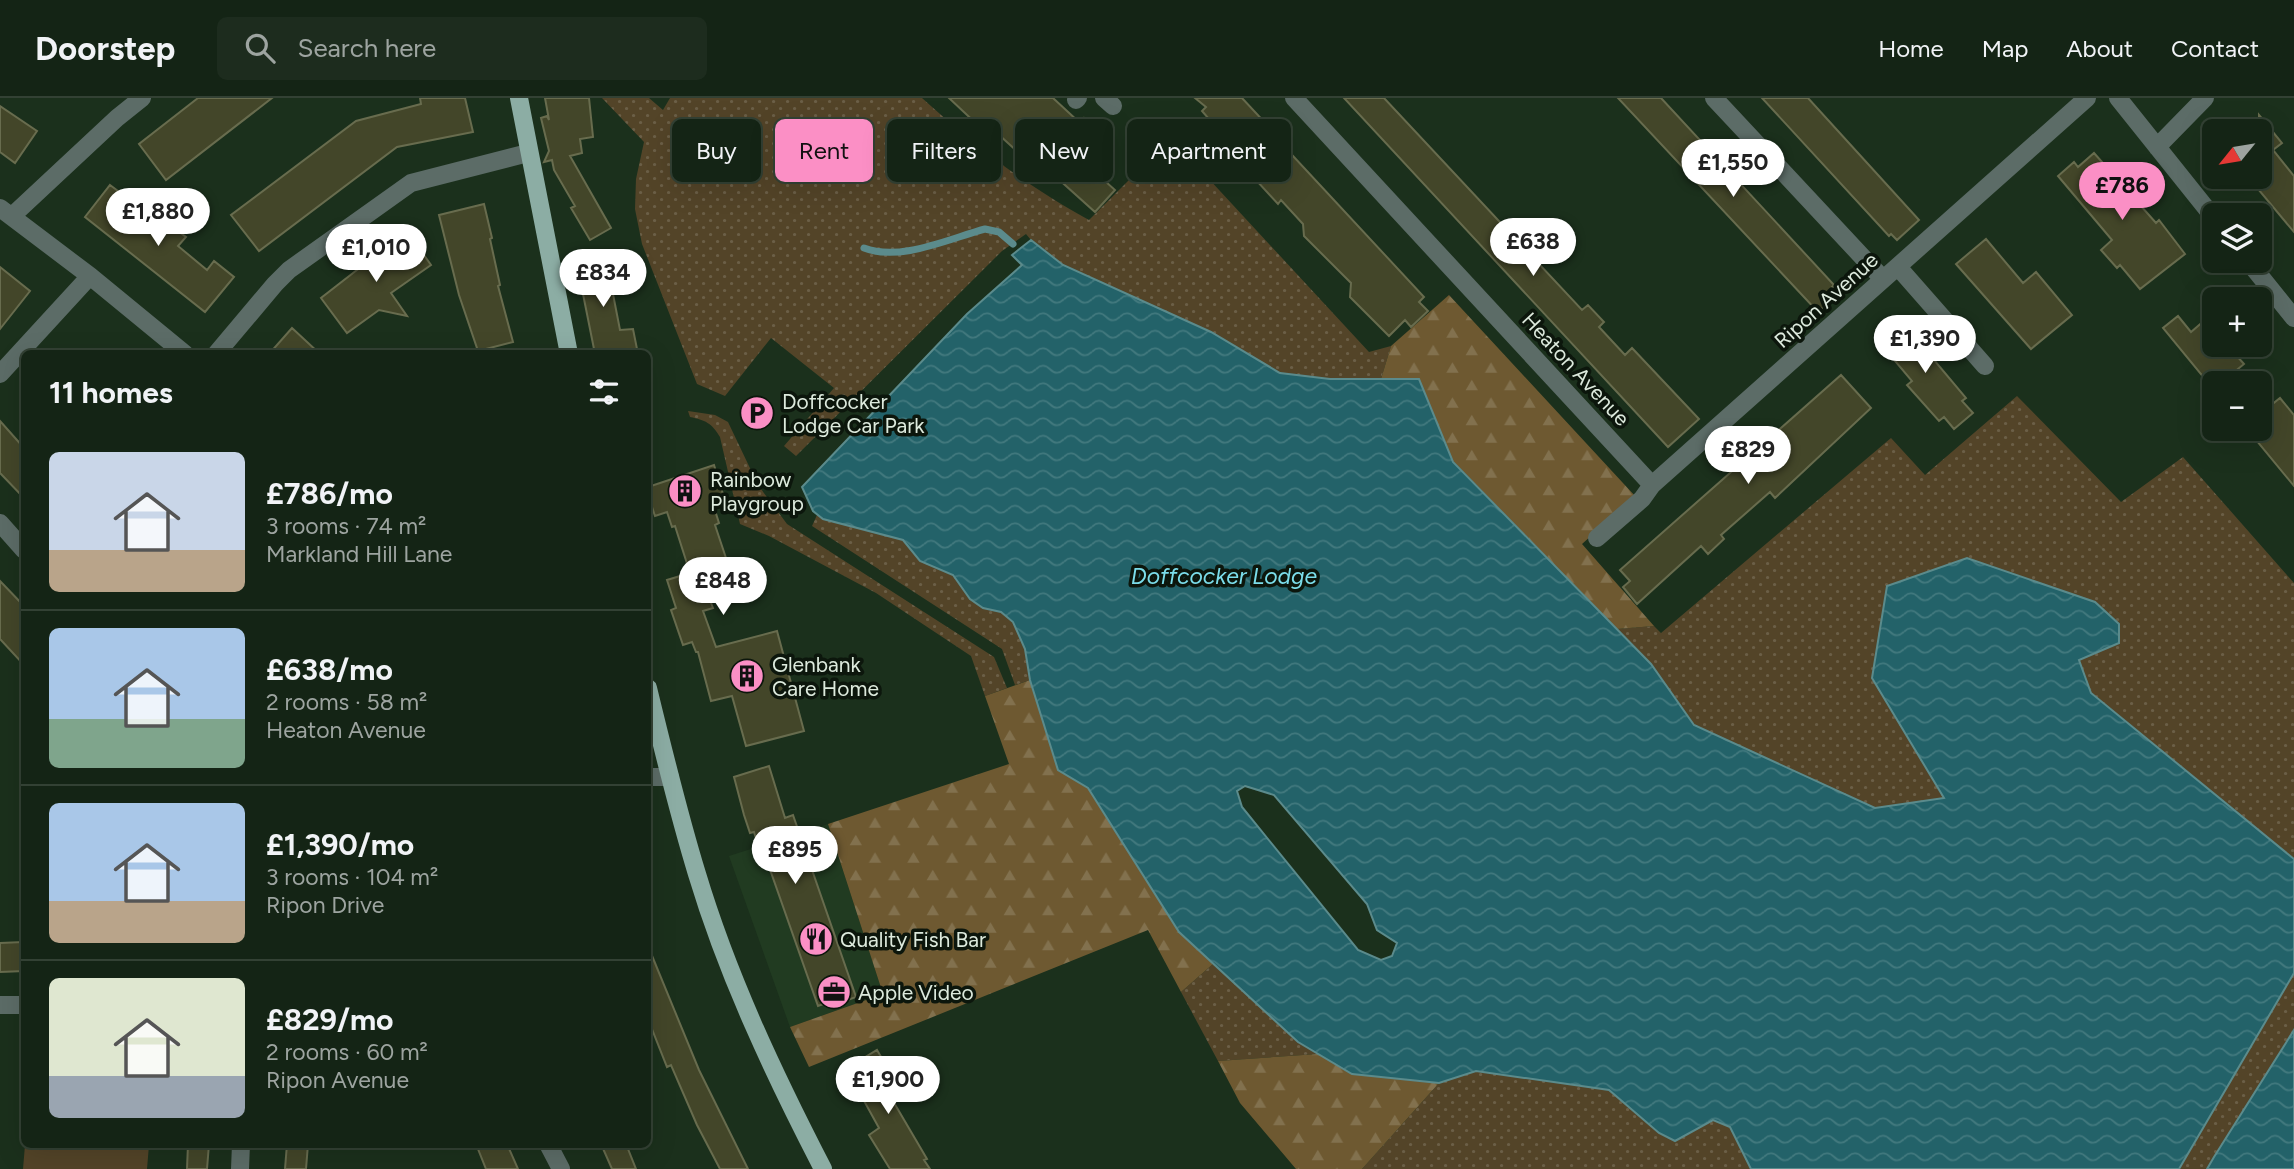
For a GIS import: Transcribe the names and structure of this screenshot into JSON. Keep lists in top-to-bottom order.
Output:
{
  "streets": {
    "street": ["Ripon Avenue", "Heaton Avenue"]
  },
  "crossings": [
    ["Ripon Avenue", "Heaton Avenue"]
  ],
  "water": ["Doffcocker Lodge"],
  "places": {
    "parking": ["Doffcocker Lodge Car Park"],
    "building": ["Rainbow Playgroup", "Glenbank Care Home"],
    "restaurant": ["Quality Fish Bar"],
    "office": ["Apple Video"]
  },
  "north": "bottom left",
  "page": {
    "header": "Doorstep",
    "search": "Search here",
    "nav": [
      "Home",
      "Map",
      "About",
      "Contact"
    ],
    "map_buttons": ["+", "−"],
    "chip": [
      "Buy",
      "Rent",
      "Filters",
      "New",
      "Apartment"
    ],
    "price": [
      "£1,550",
      "£786",
      "£1,880",
      "£638",
      "£1,010",
      "£834",
      "£1,390",
      "£829",
      "£848",
      "£895",
      "£1,900"
    ],
    "heading": "11 homes",
    "list": [
      {
        "name": "£786/mo",
        "note": "3 rooms · 74 m² · Markland Hill Lane"
      },
      {
        "name": "£638/mo",
        "note": "2 rooms · 58 m² · Heaton Avenue"
      },
      {
        "name": "£1,390/mo",
        "note": "3 rooms · 104 m² · Ripon Drive"
      },
      {
        "name": "£829/mo",
        "note": "2 rooms · 60 m² · Ripon Avenue"
      }
    ]
  }
}
